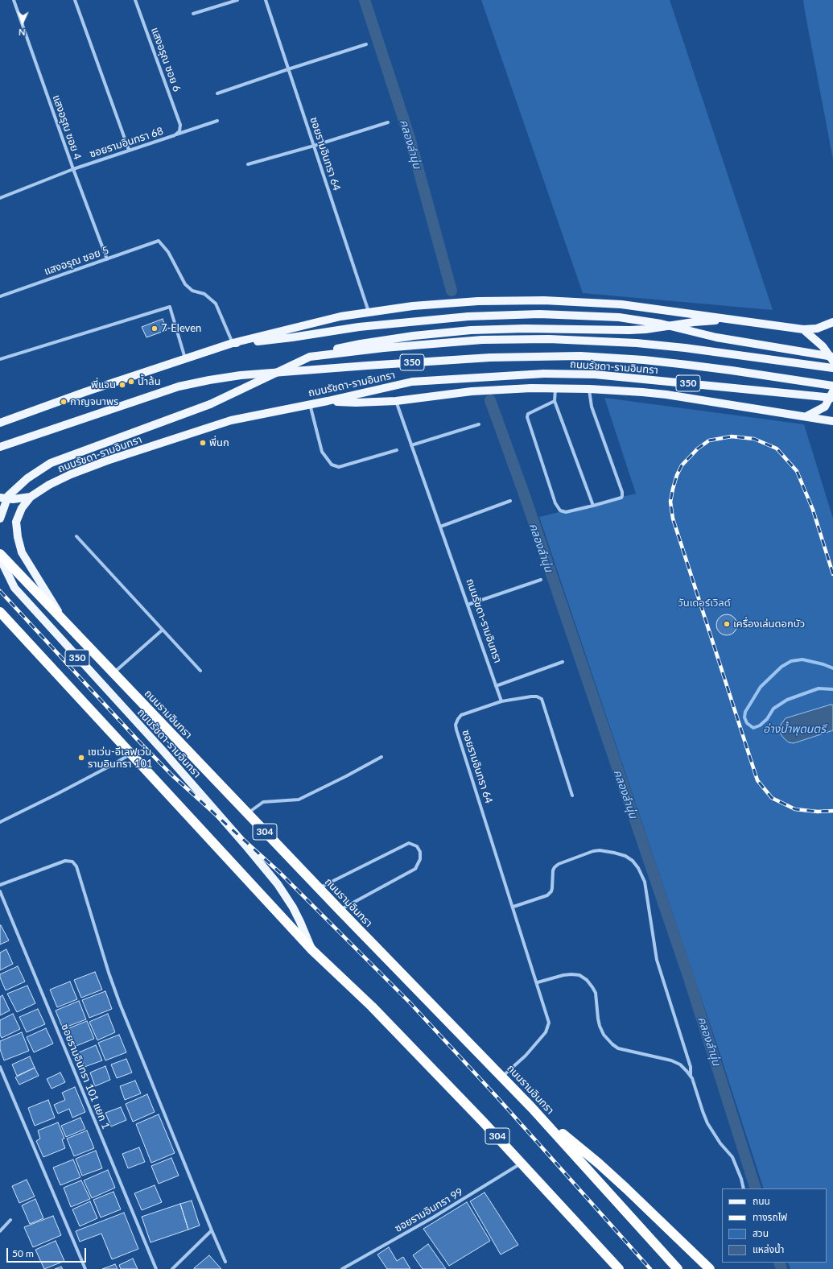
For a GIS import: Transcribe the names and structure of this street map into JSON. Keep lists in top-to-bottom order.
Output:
{
  "streets": {
    "highway": ["ถนนรามอินทรา", "304"],
    "main road": ["350", "ถนนรัชดา-รามอินทรา"],
    "street": [
      "แสงอรุณ ซอย 6",
      "แสงอรุณ ซอย 4",
      "ซอยรามอินทรา 68",
      "ซอยรามอินทรา 64",
      "แสงอรุณ ซอย 5",
      "ซอยรามอินทรา 101 แยก 1",
      "ซอยรามอินทรา 99"
    ]
  },
  "crossings": [
    ["แสงอรุณ ซอย 6", "ซอยรามอินทรา 68"],
    ["แสงอรุณ ซอย 4", "ซอยรามอินทรา 68"],
    ["แสงอรุณ ซอย 4", "แสงอรุณ ซอย 5"],
    ["ซอยรามอินทรา 64", "ถนนรัชดา-รามอินทรา"],
    ["ซอยรามอินทรา 64", "ถนนรามอินทรา"],
    ["ถนนรัชดา-รามอินทรา", "ถนนรามอินทรา"],
    ["ถนนรัชดา-รามอินทรา", "304"],
    ["304", "ซอยรามอินทรา 99"]
  ],
  "water": ["คลองลำนุ่น", "อ่างน้ำพุดนตรี"],
  "parks": ["วันเดอร์เวิลด์"],
  "places": [
    "7-Eleven",
    "น้ำล้น",
    "พี่แจน",
    "กาญจนาพร",
    "พี่นก",
    "เครื่องเล่นดอกบัว",
    "เซเว่น-อีเลฟเว่น รามอินทรา 101"
  ],
  "legend": [
    "ถนน",
    "ทางรถไฟ",
    "สวน",
    "แหล่งน้ำ"
  ],
  "scale_bar": "50 m",
  "north": "bottom"
}
